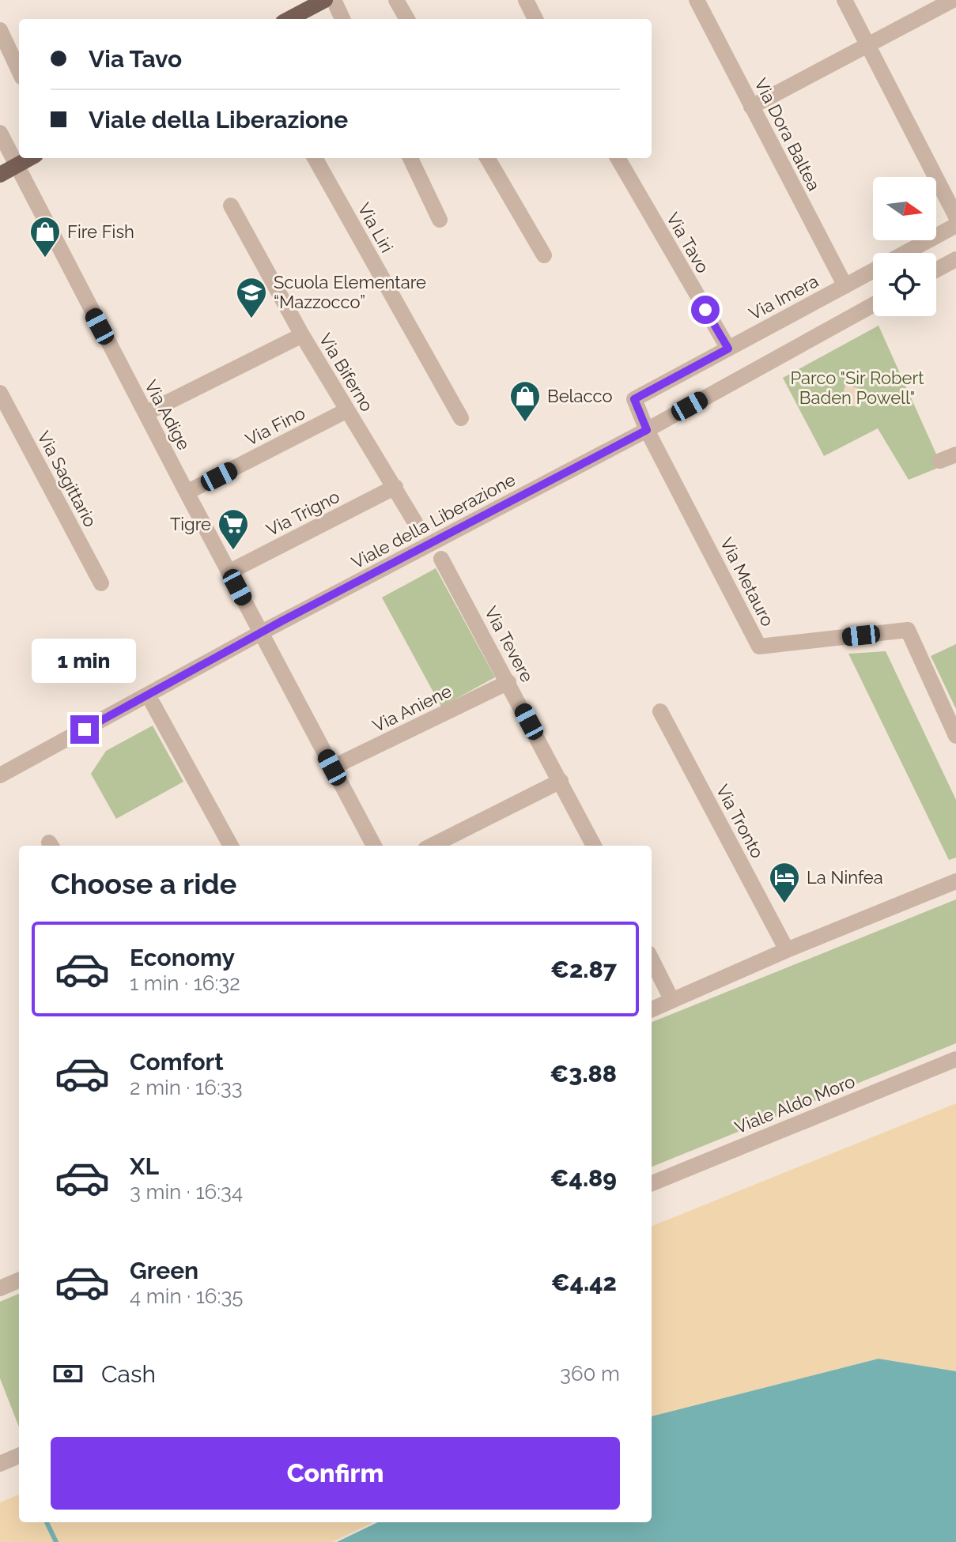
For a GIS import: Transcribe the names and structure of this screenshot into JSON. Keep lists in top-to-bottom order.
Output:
{
  "streets": {
    "street": [
      "Via Dora Baltea",
      "Via Liri",
      "Via Tavo",
      "Via Imera",
      "Via Biferno",
      "Via Adige",
      "Via Fino",
      "Via Sagittario",
      "Via Trigno",
      "Viale della Liberazione",
      "Via Metauro",
      "Via Tevere",
      "Via Aniene",
      "Via Tronto",
      "Viale Aldo Moro"
    ]
  },
  "crossings": [
    ["Via Dora Baltea", "Via Imera"],
    ["Via Tavo", "Via Imera"],
    ["Via Imera", "Via Metauro"],
    ["Via Biferno", "Via Fino"],
    ["Via Biferno", "Via Trigno"],
    ["Via Adige", "Via Fino"],
    ["Via Adige", "Via Trigno"],
    ["Via Adige", "Viale della Liberazione"],
    ["Via Adige", "Via Aniene"],
    ["Viale della Liberazione", "Via Metauro"],
    ["Via Tevere", "Via Aniene"]
  ],
  "parks": ["Parco \"Sir Robert Baden Powell\""],
  "places": {
    "shop": ["Fire Fish", "Belacco"],
    "school or university": ["Scuola Elementare “Mazzocco”"],
    "supermarket": ["Tigre"],
    "hotel": ["La Ninfea"]
  },
  "north": "right",
  "page": {
    "banner": ["Via Tavo", "Viale della Liberazione"],
    "bubble": "1 min",
    "heading": "Choose a ride",
    "list": [
      {
        "name": "Economy",
        "note": "1 min · 16:32",
        "value": "€2.87"
      },
      {
        "name": "Comfort",
        "note": "2 min · 16:33",
        "value": "€3.88"
      },
      {
        "name": "XL",
        "note": "3 min · 16:34",
        "value": "€4.89"
      },
      {
        "name": "Green",
        "note": "4 min · 16:35",
        "value": "€4.42"
      }
    ],
    "pay": ["Cash", "360 m"],
    "buttons": "Confirm"
  }
}
